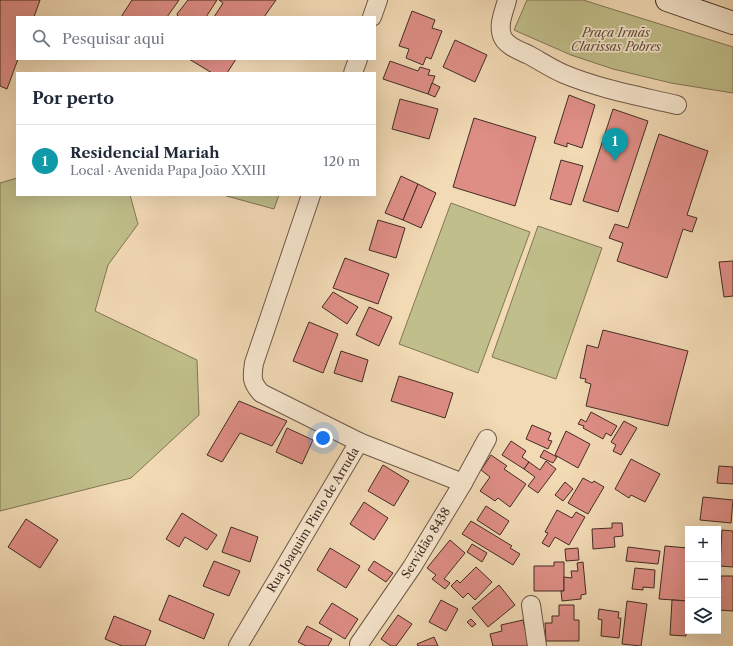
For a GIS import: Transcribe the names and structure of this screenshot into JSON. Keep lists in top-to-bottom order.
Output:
{
  "streets": {
    "street": ["Rua Joaquim Pinto de Arruda", "Servidão 8438"]
  },
  "parks": ["Praça Irmãs Clarissas Pobres"],
  "page": {
    "search": "Pesquisar aqui",
    "heading": "Por perto",
    "list": [
      {
        "mark": "1",
        "name": "Residencial Mariah",
        "note": "Local · Avenida Papa João XXIII",
        "value": "120 m"
      }
    ],
    "pins": "1",
    "map_buttons": ["+", "−"]
  }
}
